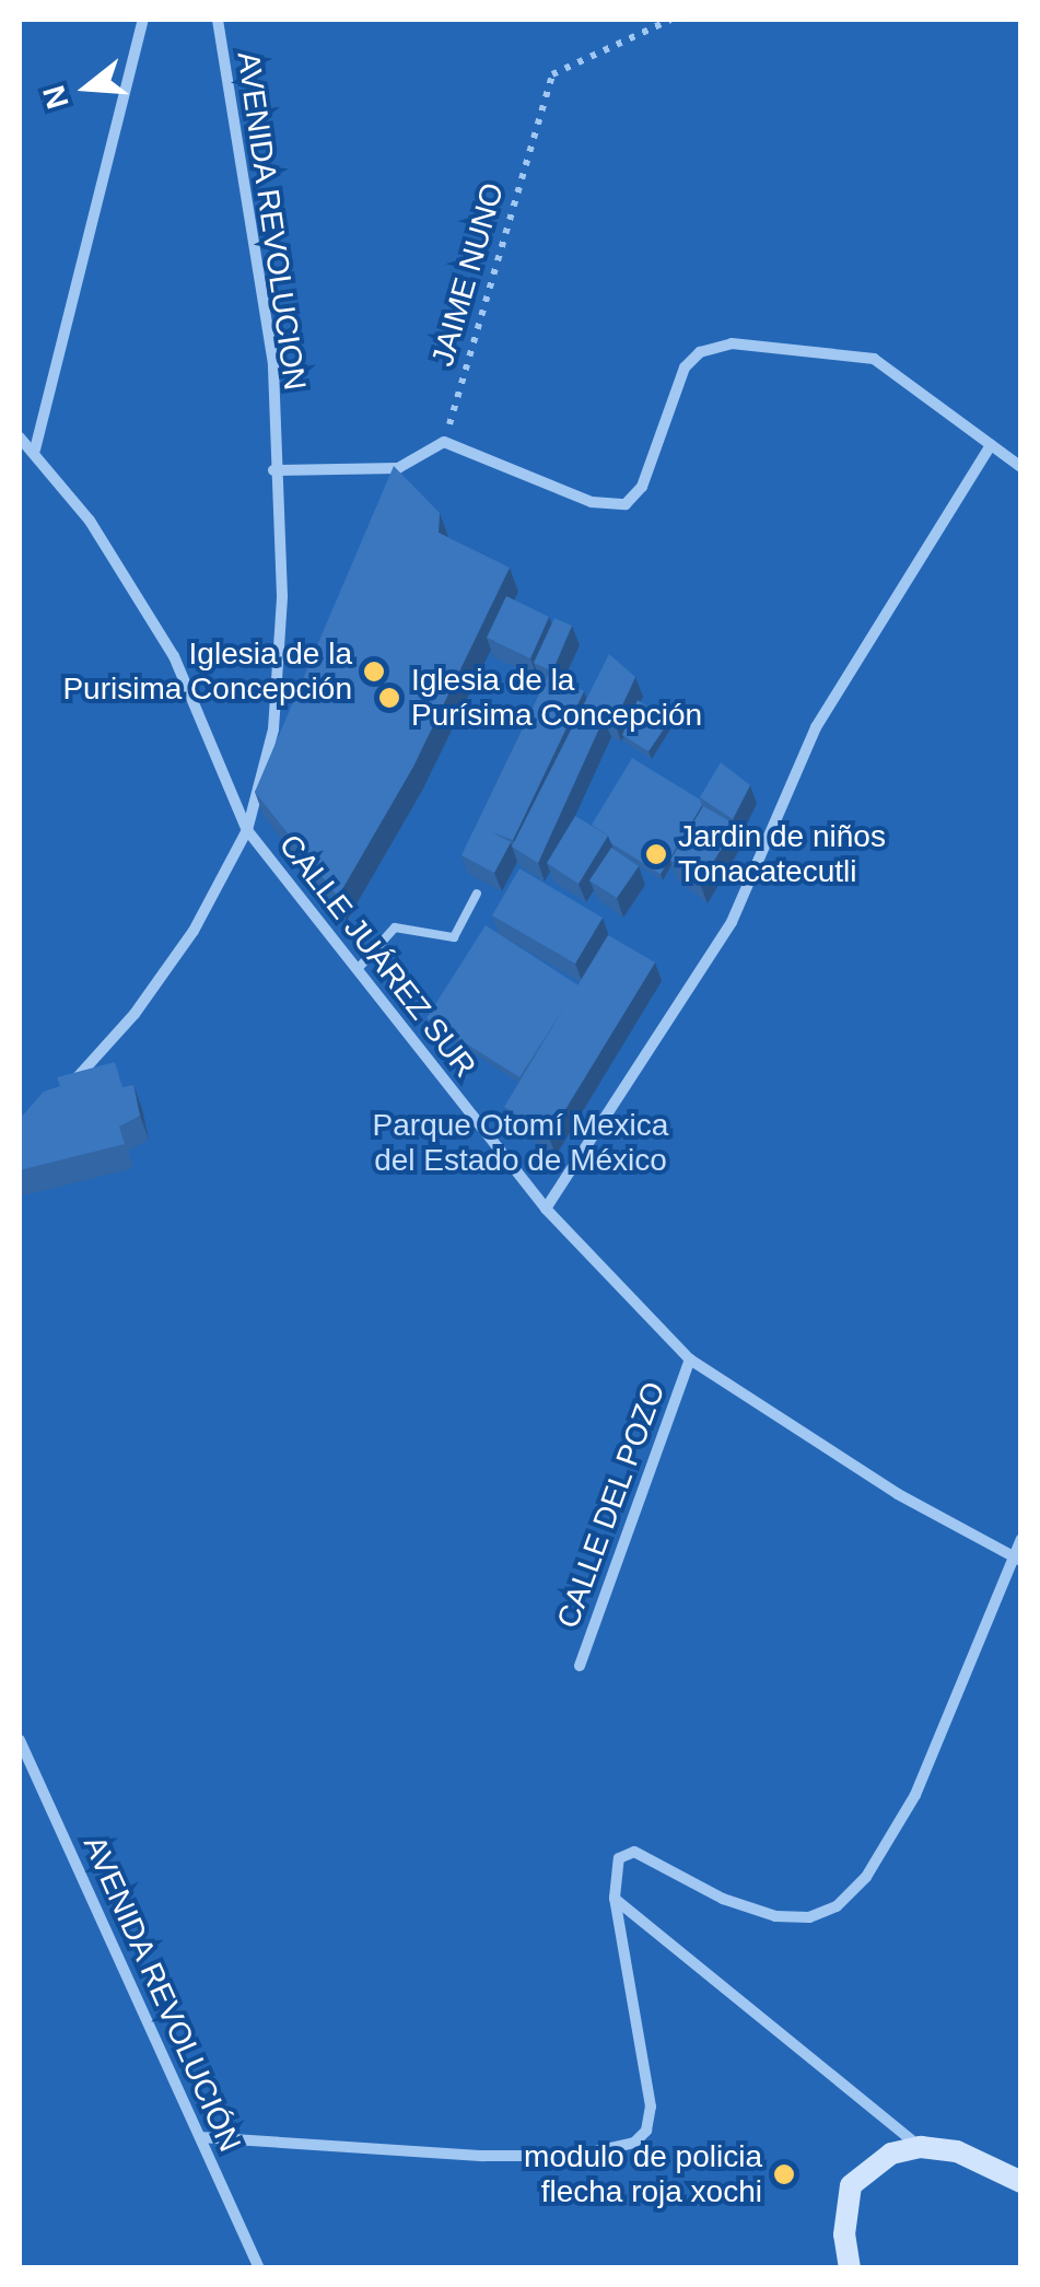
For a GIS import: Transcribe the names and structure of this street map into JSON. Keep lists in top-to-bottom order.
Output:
{
  "streets": {
    "street": [
      "AVENIDA REVOLUCION",
      "CALLE JUÁREZ SUR",
      "CALLE DEL POZO",
      "AVENIDA REVOLUCIÓN"
    ],
    "path": ["JAIME NUNO"]
  },
  "crossings": [
    ["AVENIDA REVOLUCION", "CALLE JUÁREZ SUR"],
    ["CALLE JUÁREZ SUR", "CALLE DEL POZO"]
  ],
  "parks": ["Parque Otomí Mexica del Estado de México"],
  "places": [
    "Iglesia de la Purisima Concepción",
    "Iglesia de la Purísima Concepción",
    "Jardin de niños Tonacatecutli",
    "modulo de policia flecha roja xochi"
  ],
  "north": "left"
}
